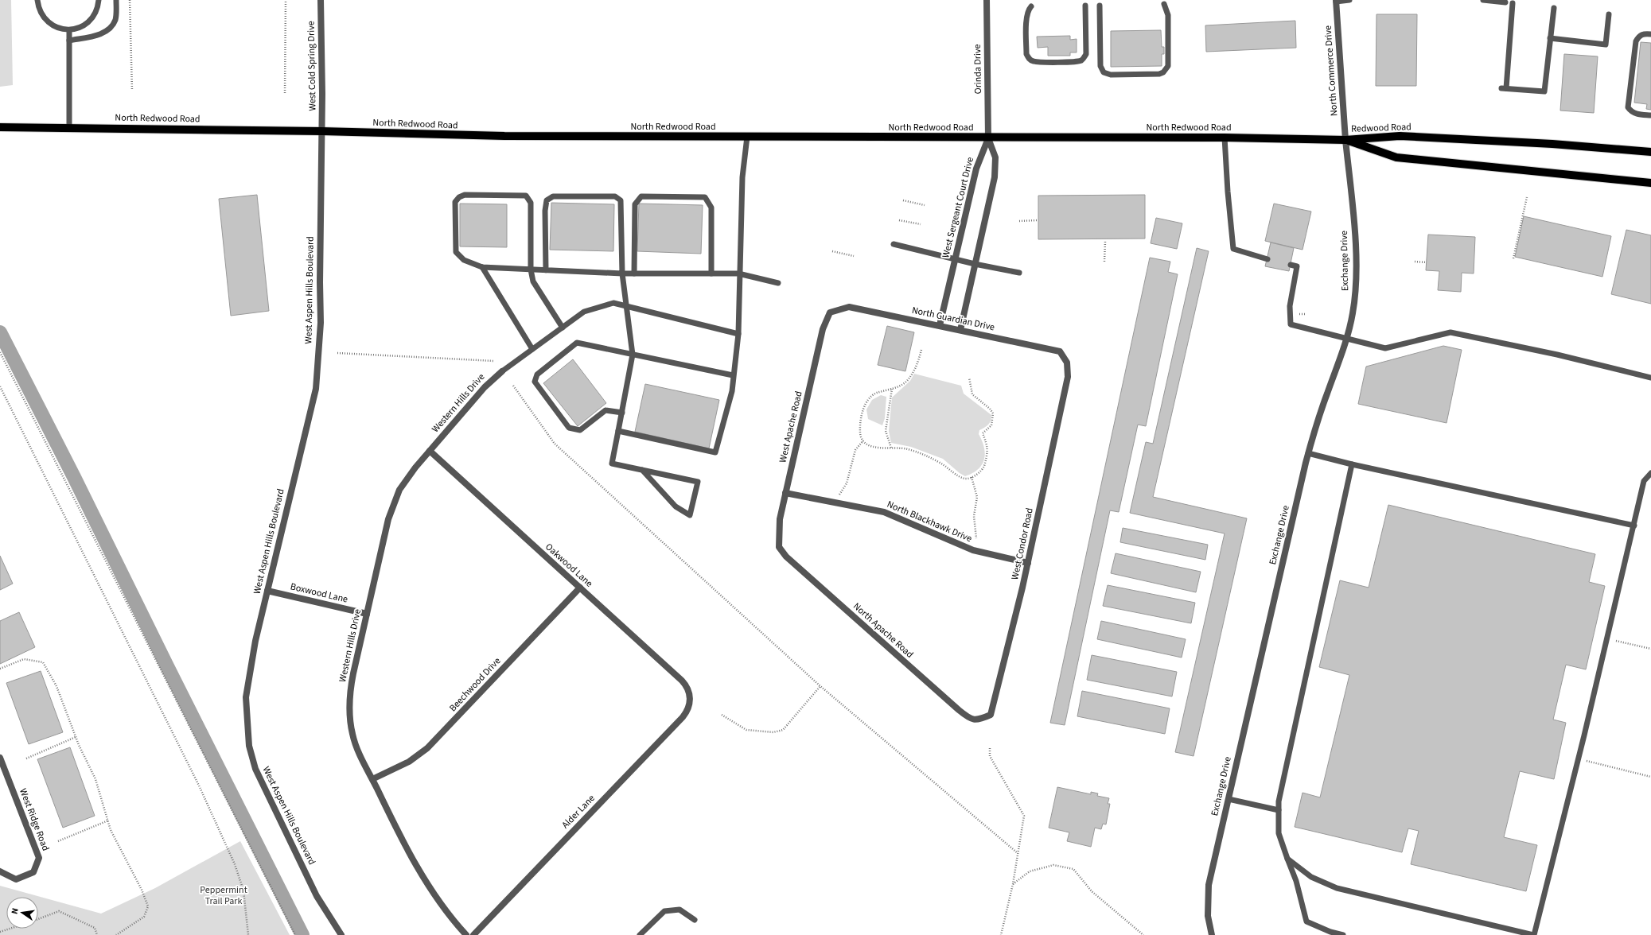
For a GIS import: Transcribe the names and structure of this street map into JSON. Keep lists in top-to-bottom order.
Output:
{
  "streets": {
    "main road": ["North Redwood Road", "Redwood Road"],
    "street": [
      "West Cold Spring Drive",
      "Orinda Drive",
      "North Commerce Drive",
      "West Sergeant Court Drive",
      "Exchange Drive",
      "West Aspen Hills Boulevard",
      "North Guardian Drive",
      "Western Hills Drive",
      "West Apache Road",
      "North Blackhawk Drive",
      "West Condor Road",
      "Oakwood Lane",
      "Boxwood Lane",
      "North Apache Road",
      "Beechwood Drive",
      "Alder Lane",
      "West Ridge Road"
    ]
  },
  "crossings": [
    ["West Cold Spring Drive", "North Redwood Road"],
    ["West Cold Spring Drive", "West Aspen Hills Boulevard"],
    ["Orinda Drive", "North Redwood Road"],
    ["Orinda Drive", "West Sergeant Court Drive"],
    ["North Commerce Drive", "North Redwood Road"],
    ["North Commerce Drive", "Redwood Road"],
    ["North Commerce Drive", "Exchange Drive"],
    ["North Redwood Road", "Redwood Road"],
    ["North Redwood Road", "West Sergeant Court Drive"],
    ["North Redwood Road", "Exchange Drive"],
    ["North Redwood Road", "West Aspen Hills Boulevard"],
    ["Redwood Road", "Exchange Drive"],
    ["West Sergeant Court Drive", "North Guardian Drive"],
    ["West Aspen Hills Boulevard", "Boxwood Lane"],
    ["North Guardian Drive", "West Apache Road"],
    ["North Guardian Drive", "West Condor Road"],
    ["Western Hills Drive", "Oakwood Lane"],
    ["Western Hills Drive", "Boxwood Lane"],
    ["Western Hills Drive", "Beechwood Drive"],
    ["West Apache Road", "North Blackhawk Drive"],
    ["West Apache Road", "North Apache Road"],
    ["North Blackhawk Drive", "West Condor Road"],
    ["West Condor Road", "North Apache Road"],
    ["Oakwood Lane", "Beechwood Drive"],
    ["Oakwood Lane", "Alder Lane"]
  ],
  "parks": ["Peppermint Trail Park"],
  "north": "left"
}
